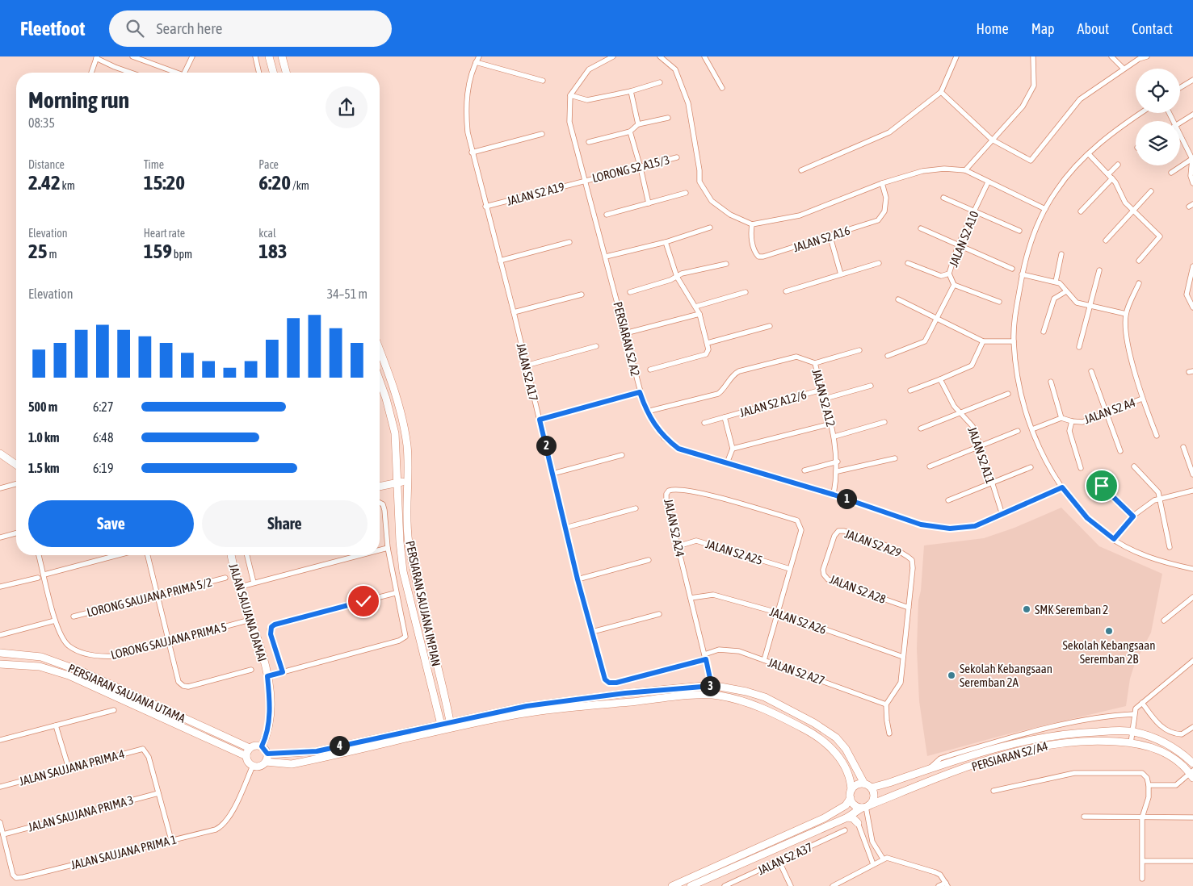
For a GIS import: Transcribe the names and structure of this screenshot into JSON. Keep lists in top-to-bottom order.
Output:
{
  "streets": {
    "main road": [
      "PERSIARAN SAUJANA IMPIAN",
      "JALAN SAUJANA DAMAI",
      "PERSIARAN SAUJANA UTAMA",
      "PERSIARAN S2/A4"
    ],
    "street": [
      "LORONG S2 A15/3",
      "JALAN S2 A19",
      "JALAN S2 A16",
      "JALAN S2 A10",
      "PERSIARAN S2 A2",
      "JALAN S2 A17",
      "JALAN S2 A12",
      "JALAN S2 A12/6",
      "JALAN S2 A4",
      "JALAN S2 A11",
      "JALAN S2 A24",
      "JALAN S2 A29",
      "JALAN S2 A25",
      "JALAN S2 A28",
      "LORONG SAUJANA PRIMA 5/2",
      "JALAN S2 A26",
      "LORONG SAUJANA PRIMA 5",
      "JALAN S2 A27",
      "JALAN SAUJANA PRIMA 4",
      "JALAN SAUJANA PRIMA 3",
      "JALAN SAUJANA PRIMA 1",
      "JALAN S2 A37"
    ]
  },
  "crossings": [
    ["LORONG S2 A15/3", "JALAN S2 A19"],
    ["LORONG S2 A15/3", "PERSIARAN S2 A2"],
    ["JALAN S2 A19", "PERSIARAN S2 A2"],
    ["JALAN S2 A19", "JALAN S2 A17"],
    ["PERSIARAN S2 A2", "JALAN S2 A12"],
    ["PERSIARAN S2 A2", "JALAN S2 A11"],
    ["JALAN S2 A17", "JALAN S2 A24"],
    ["JALAN S2 A17", "JALAN S2 A27"],
    ["JALAN S2 A12", "JALAN S2 A12/6"],
    ["JALAN S2 A24", "JALAN S2 A25"],
    ["JALAN S2 A24", "JALAN S2 A26"],
    ["JALAN S2 A24", "JALAN S2 A27"],
    ["JALAN S2 A29", "JALAN S2 A28"],
    ["JALAN SAUJANA DAMAI", "LORONG SAUJANA PRIMA 5"],
    ["JALAN SAUJANA DAMAI", "PERSIARAN SAUJANA UTAMA"],
    ["JALAN SAUJANA DAMAI", "JALAN SAUJANA PRIMA 1"],
    ["PERSIARAN SAUJANA UTAMA", "JALAN SAUJANA PRIMA 1"],
    ["JALAN SAUJANA PRIMA 4", "JALAN SAUJANA PRIMA 3"],
    ["JALAN SAUJANA PRIMA 3", "JALAN SAUJANA PRIMA 1"]
  ],
  "places": ["SMK Seremban 2", "Sekolah Kebangsaan Seremban 2B", "Sekolah Kebangsaan Seremban 2A"],
  "page": {
    "header": "Fleetfoot",
    "search": "Search here",
    "nav": [
      "Home",
      "Map",
      "About",
      "Contact"
    ],
    "heading": ["Morning run", "08:35"],
    "stats": [
      ["Distance", "2.42 km"],
      ["Time", "15:20"],
      ["Pace", "6:20 /km"],
      ["Elevation", "25 m"],
      ["Heart rate", "159 bpm"],
      ["kcal", "183"]
    ],
    "chart": ["Elevation", "34–51 m"],
    "list": [
      {
        "name": "500 m",
        "note": "6:27"
      },
      {
        "name": "1.0 km",
        "note": "6:48"
      },
      {
        "name": "1.5 km",
        "note": "6:19"
      }
    ],
    "pins": [
      "2",
      "1",
      "3",
      "4"
    ],
    "buttons": ["Save", "Share"]
  }
}
